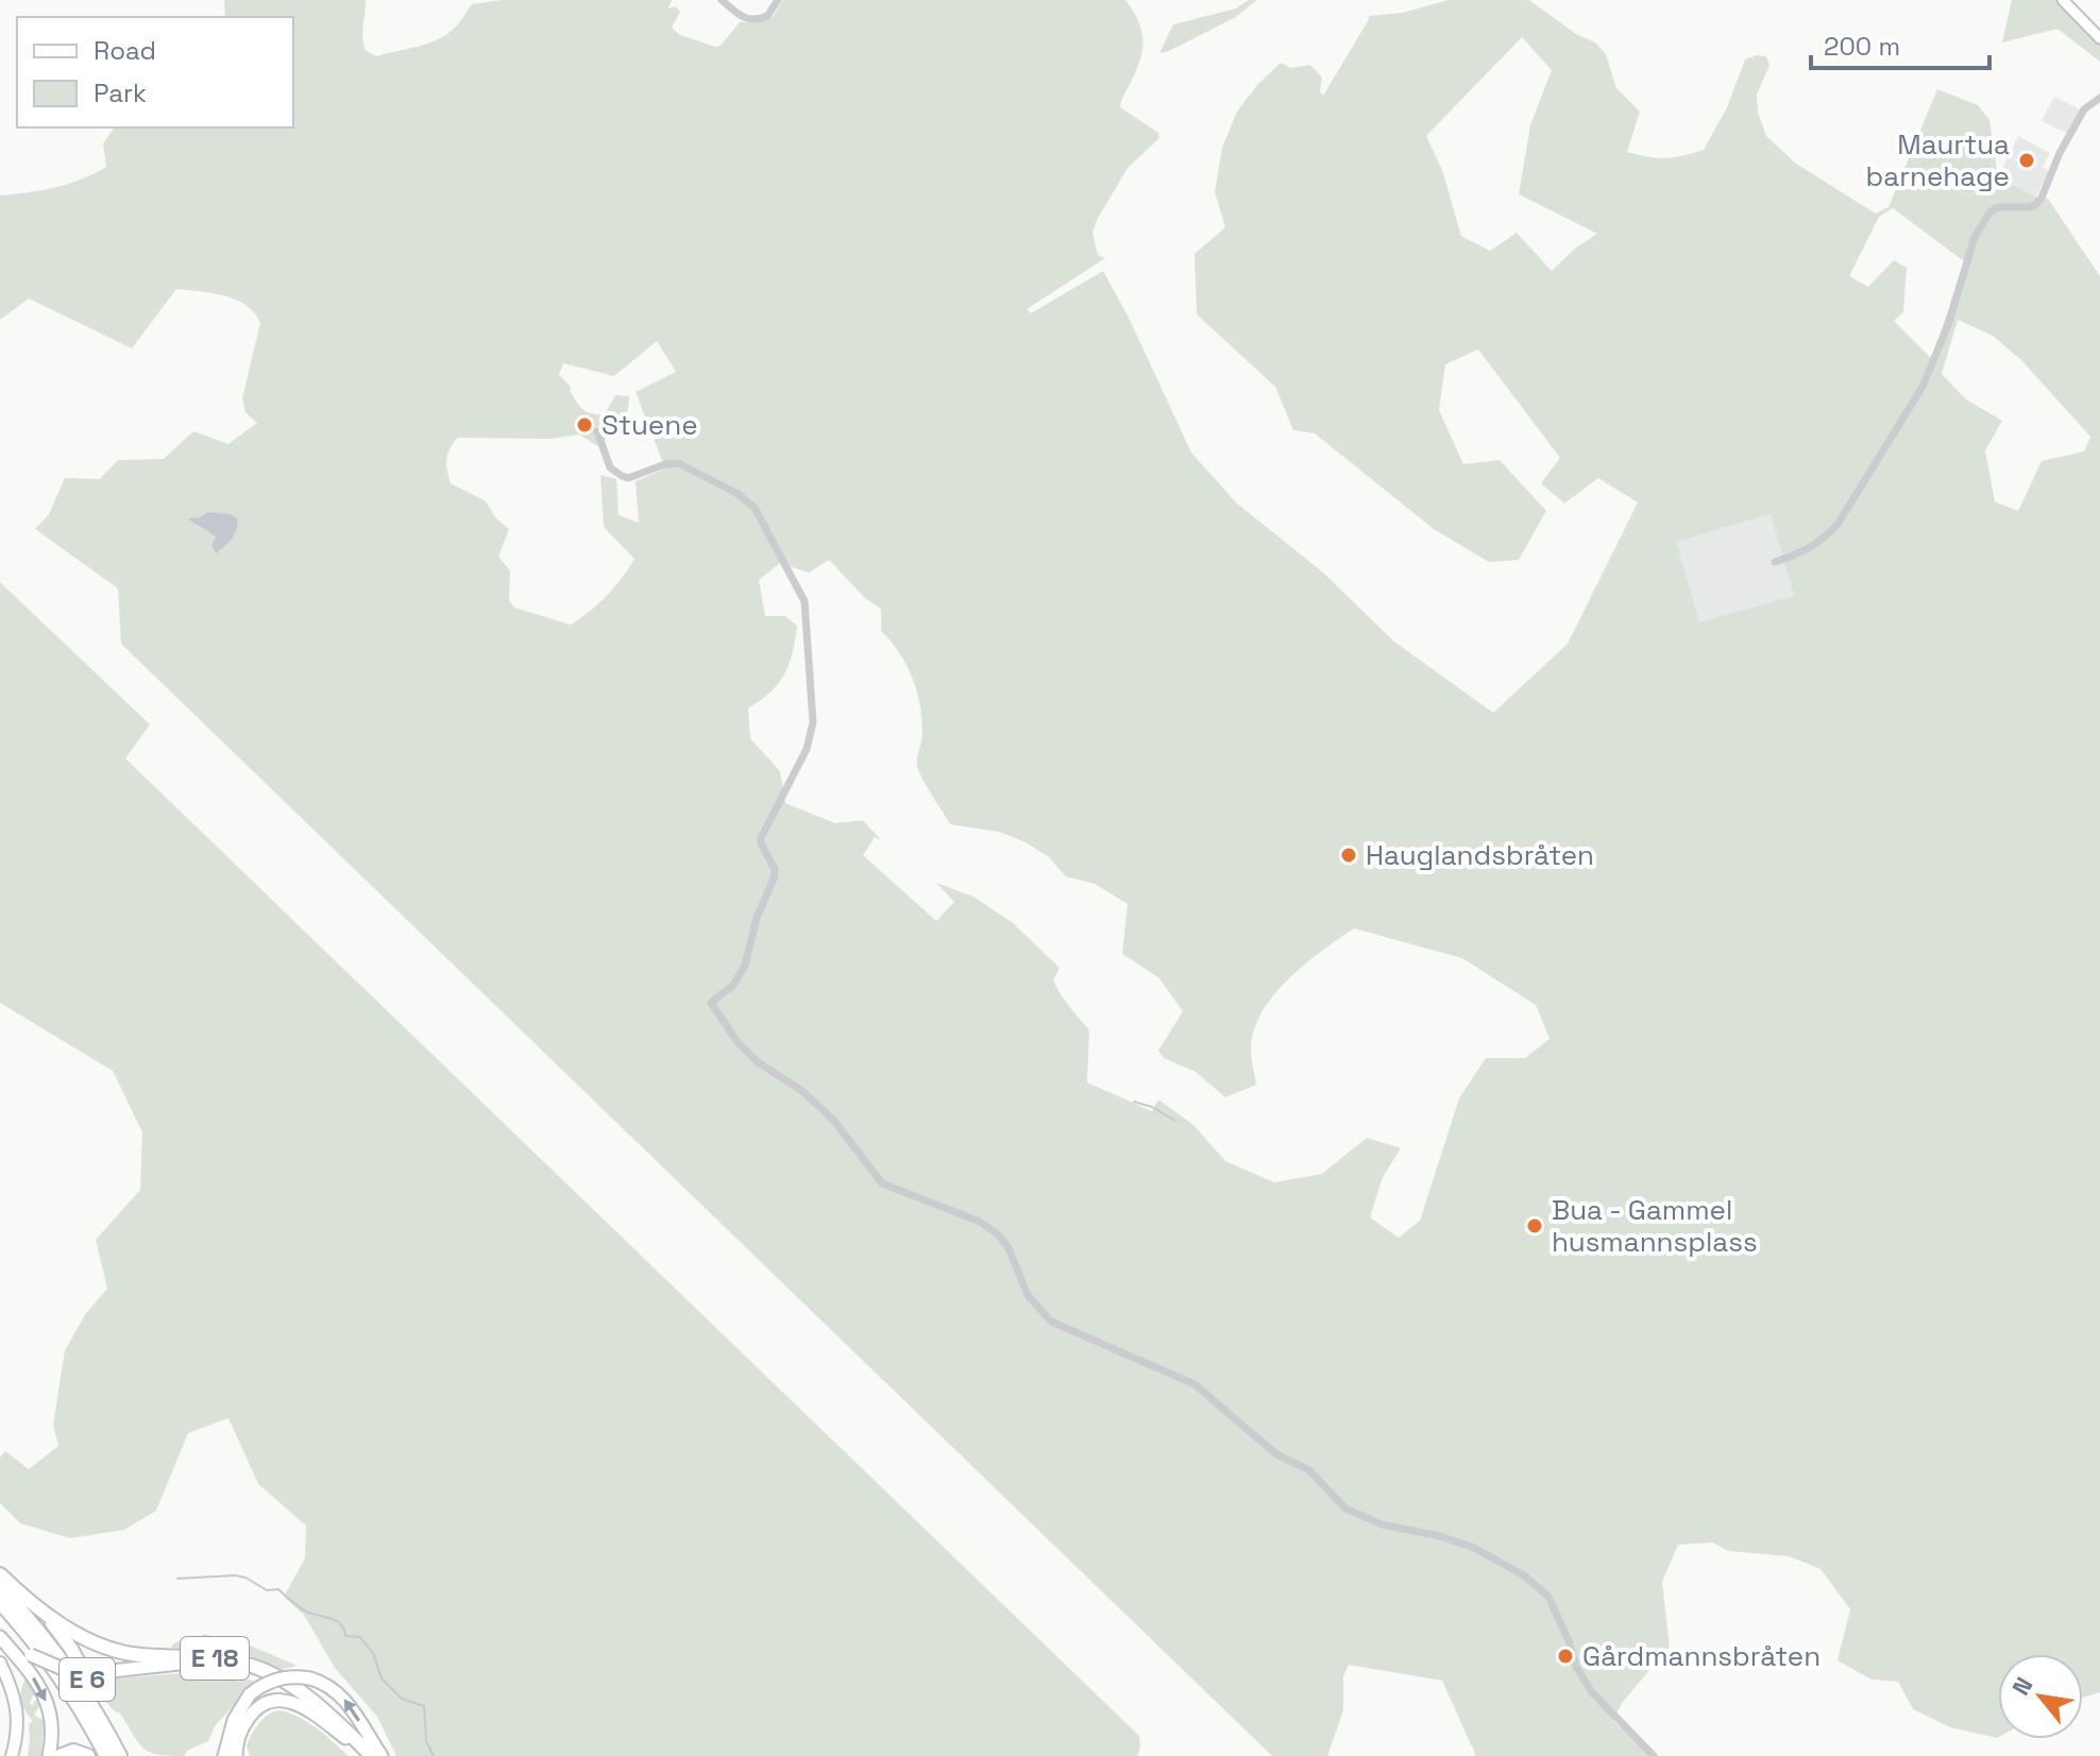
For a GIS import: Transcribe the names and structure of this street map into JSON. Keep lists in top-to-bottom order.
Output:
{
  "streets": {
    "highway": ["E 18", "E 6"]
  },
  "crossings": [
    ["E 18", "E 6"]
  ],
  "places": [
    "Maurtua barnehage",
    "Stuene",
    "Hauglandsbråten",
    "Bua - Gammel husmannsplass",
    "Gårdmannsbråten"
  ],
  "legend": ["Road", "Park"],
  "scale_bar": "200 m",
  "north": "top left"
}
